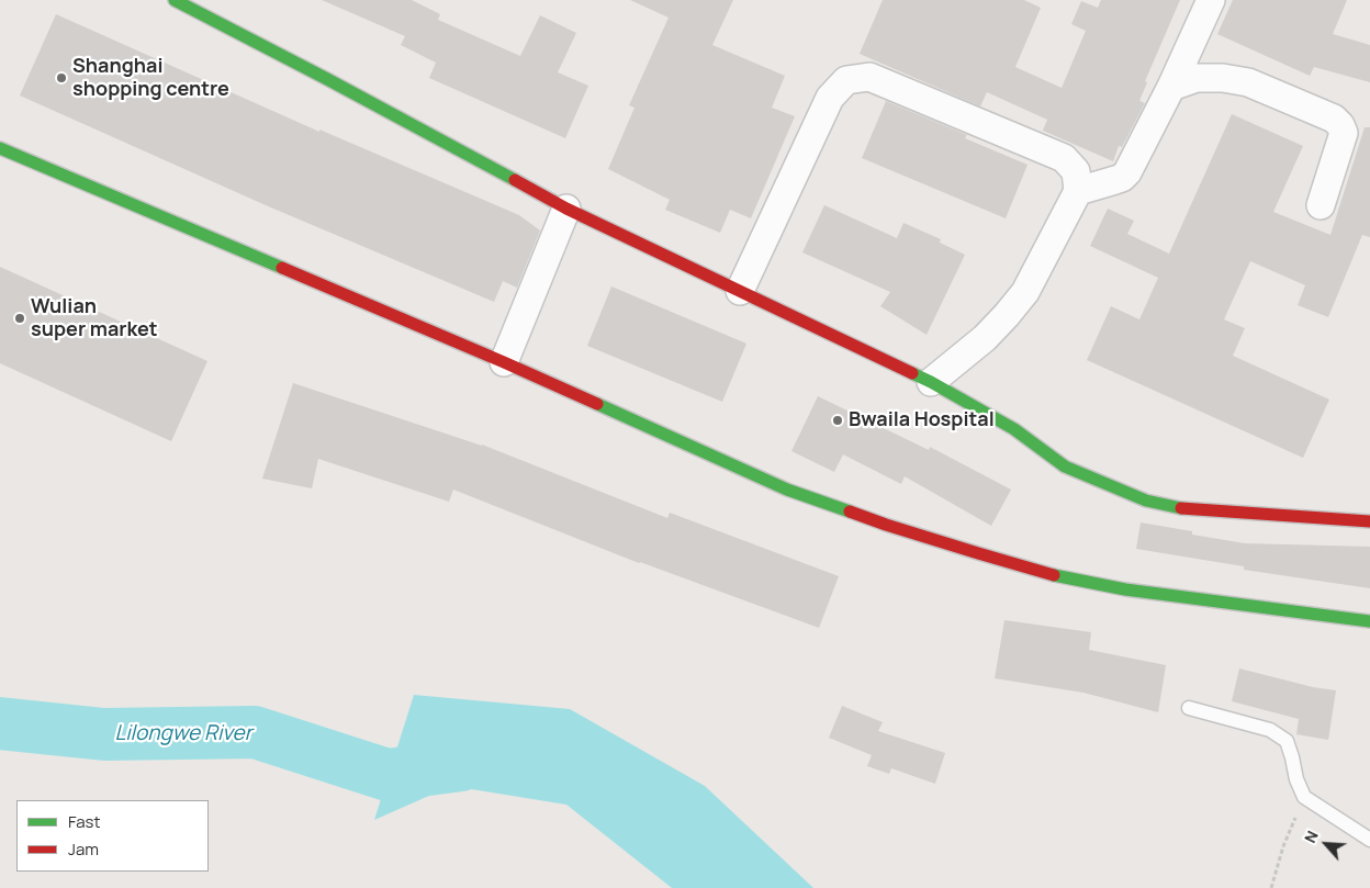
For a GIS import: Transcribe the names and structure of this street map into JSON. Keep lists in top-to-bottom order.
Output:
{
  "water": ["Lilongwe River"],
  "places": ["Shanghai shopping centre", "Wulian super market", "Bwaila Hospital"],
  "legend": ["Fast", "Jam"],
  "north": "top left"
}
